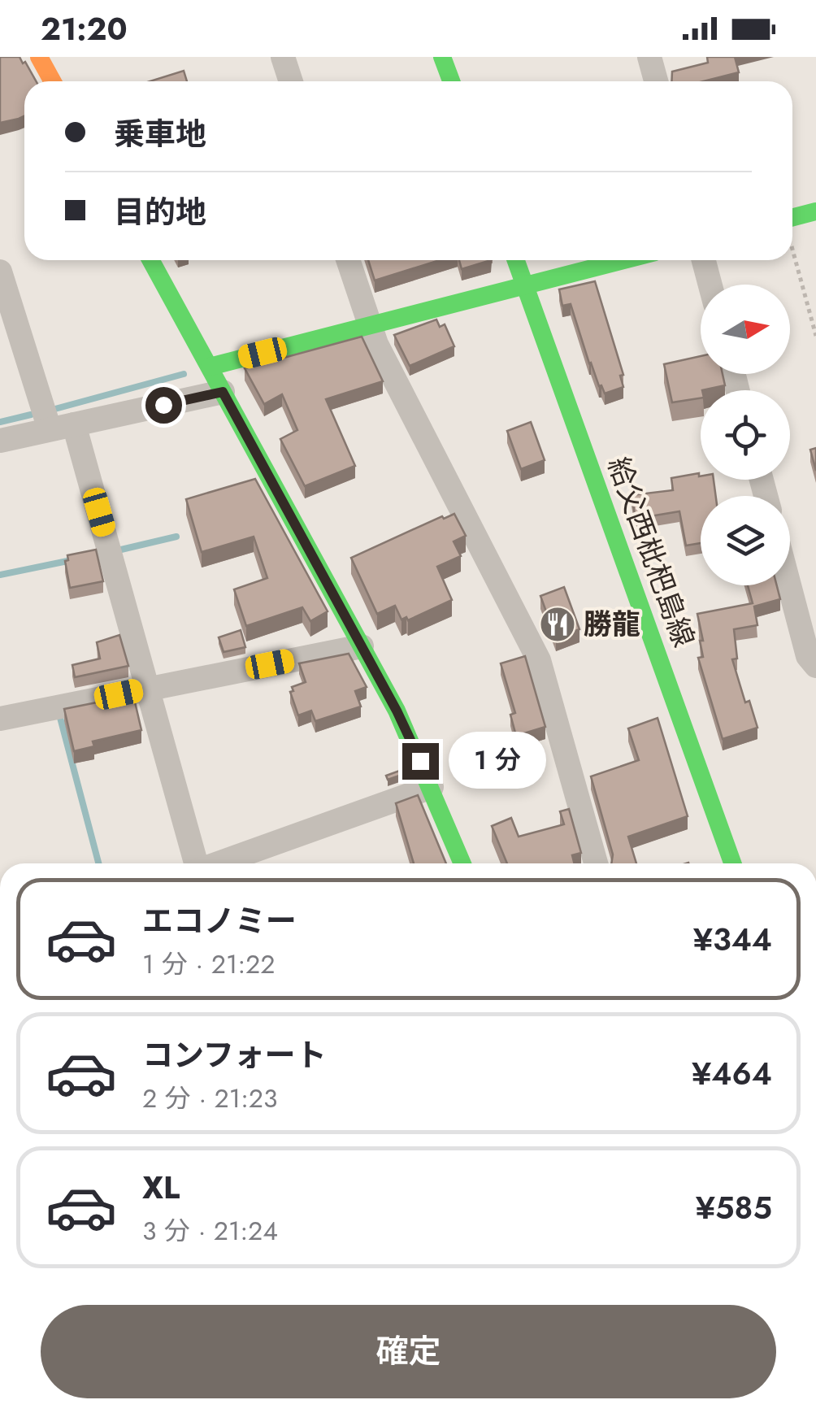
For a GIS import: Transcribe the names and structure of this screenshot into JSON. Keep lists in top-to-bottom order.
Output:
{
  "streets": {
    "street": ["給父西枇杷島線"]
  },
  "places": {
    "restaurant": ["勝龍"]
  },
  "north": "right",
  "page": {
    "status": "21:20",
    "banner": ["乗車地", "目的地"],
    "bubble": "1 分",
    "list": [
      {
        "name": "エコノミー",
        "note": "1 分 · 21:22",
        "value": "¥344"
      },
      {
        "name": "コンフォート",
        "note": "2 分 · 21:23",
        "value": "¥464"
      },
      {
        "name": "XL",
        "note": "3 分 · 21:24",
        "value": "¥585"
      }
    ],
    "buttons": "確定"
  }
}
